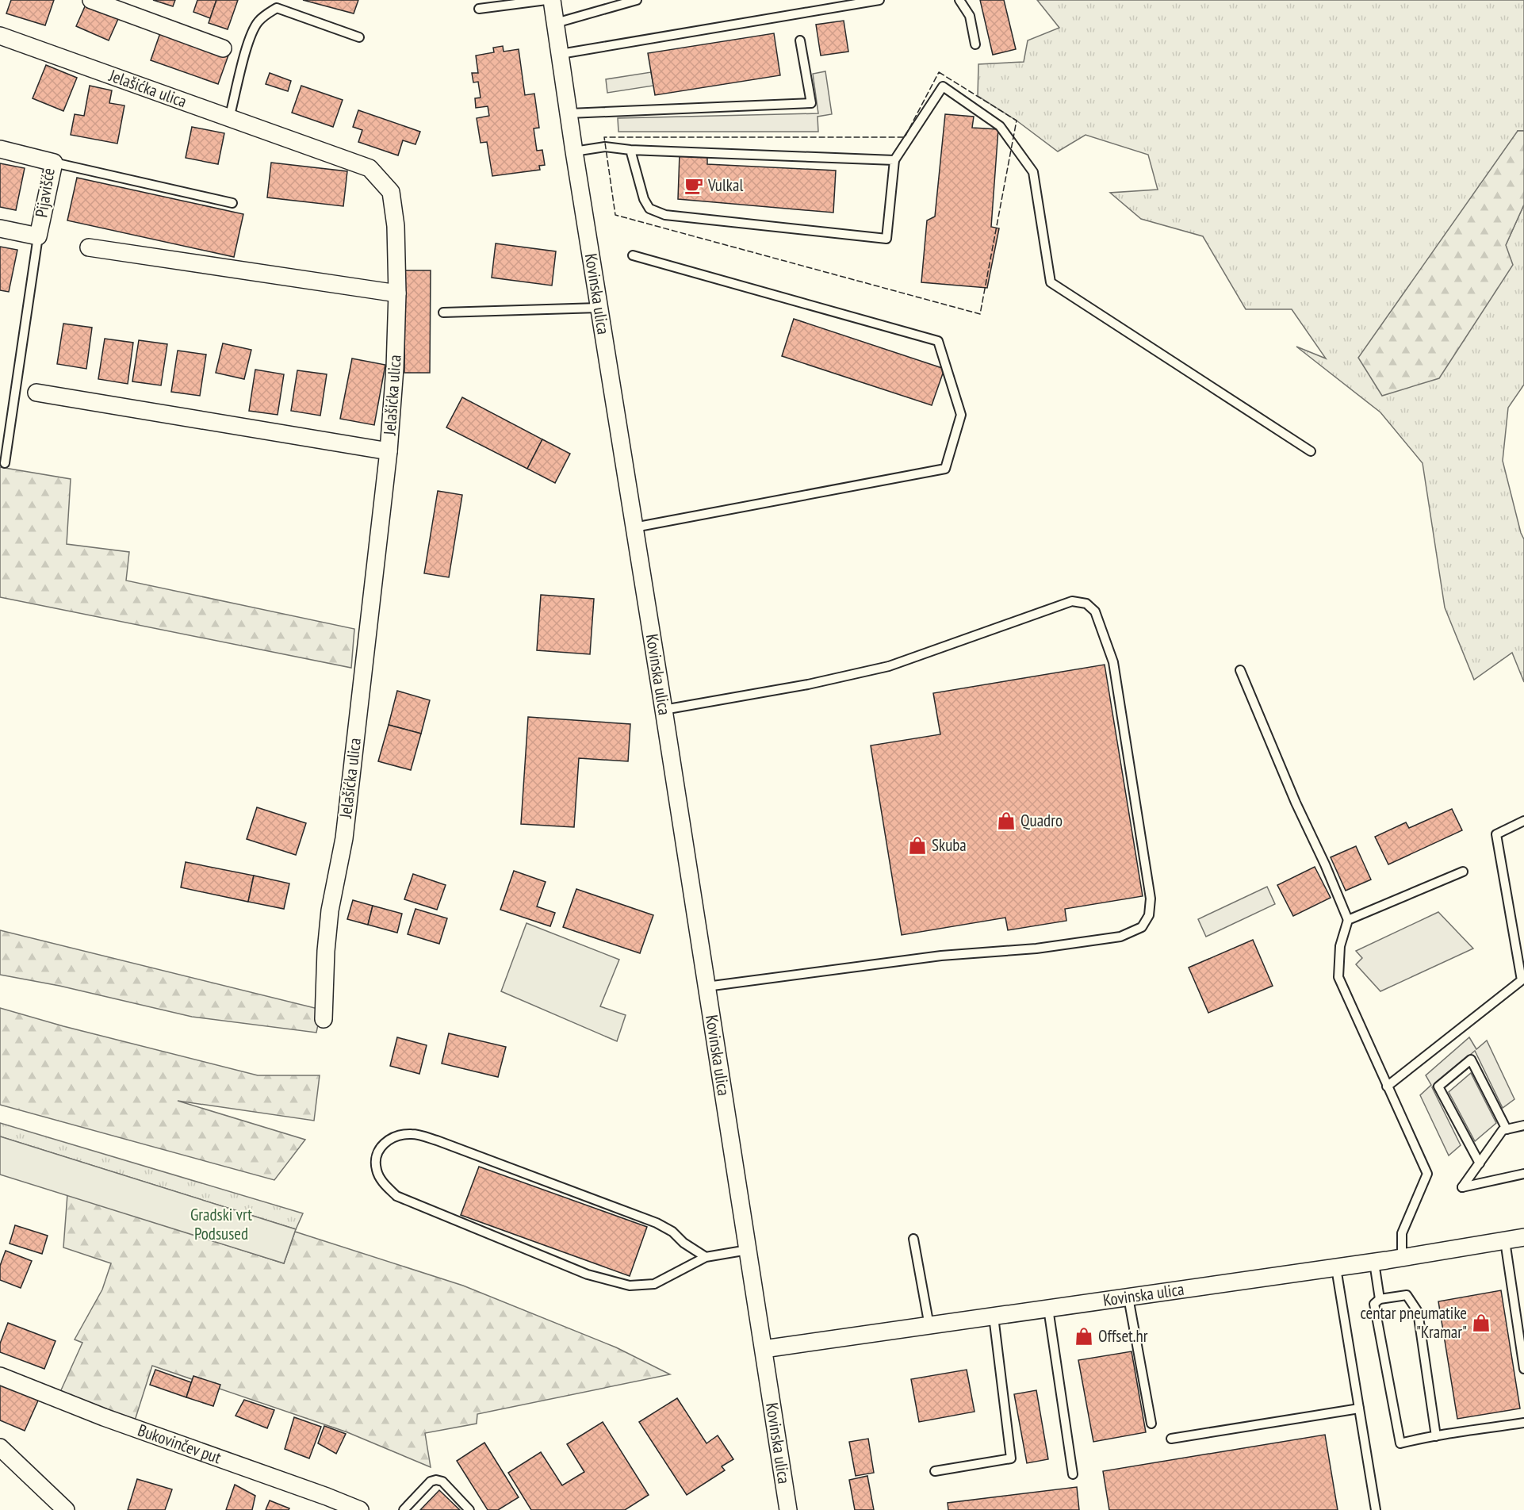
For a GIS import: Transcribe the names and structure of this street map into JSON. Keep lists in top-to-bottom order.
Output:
{
  "streets": {
    "street": [
      "Jelašićka ulica",
      "Pijavišće",
      "Kovinska ulica",
      "Bukovinčev put"
    ]
  },
  "parks": ["Gradski vrt Podsused"],
  "places": {
    "cafe": ["Vulkal"],
    "shop": [
      "Quadro",
      "Skuba",
      "centar pneumatike \"Kramar\"",
      "Offset.hr"
    ]
  }
}
